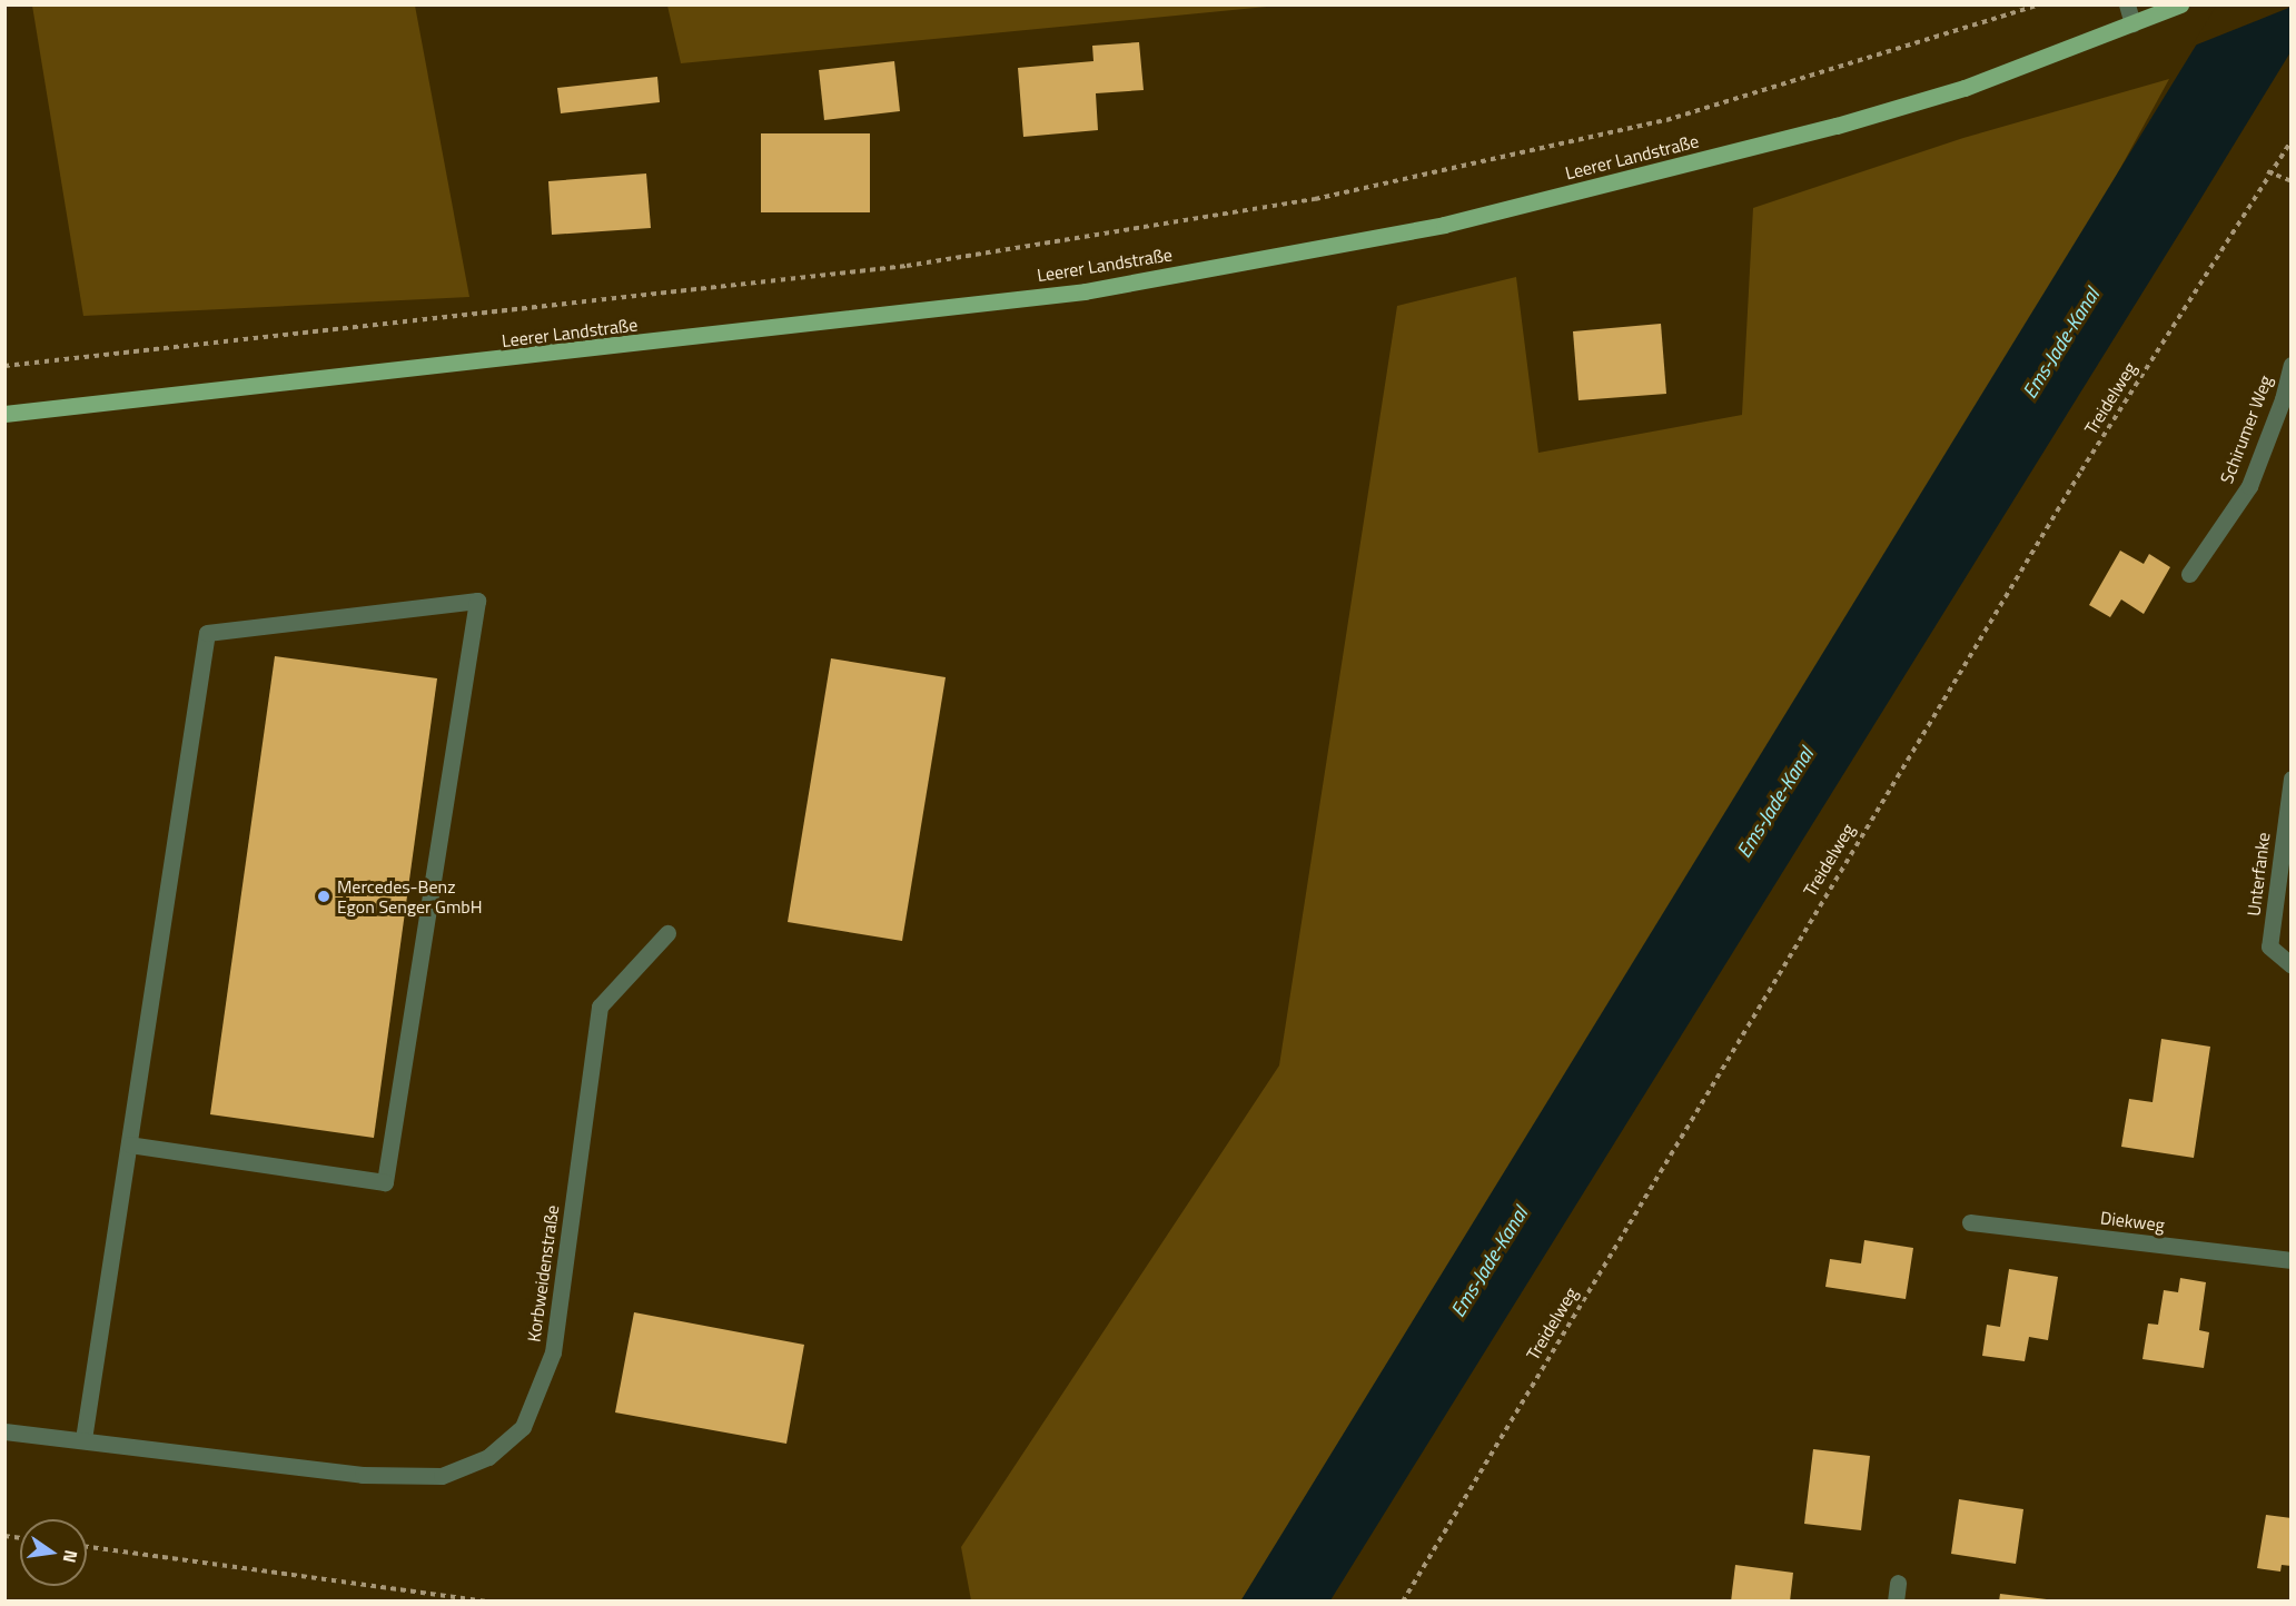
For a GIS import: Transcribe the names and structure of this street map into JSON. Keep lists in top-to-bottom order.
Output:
{
  "streets": {
    "main road": ["Leerer Landstraße"],
    "street": [
      "Schirumer Weg",
      "Unterfanke",
      "Diekweg",
      "Korbweidenstraße"
    ],
    "path": ["Treidelweg"]
  },
  "water": ["Ems-Jade-Kanal"],
  "places": ["Mercedes-Benz Egon Senger GmbH"],
  "north": "right"
}
